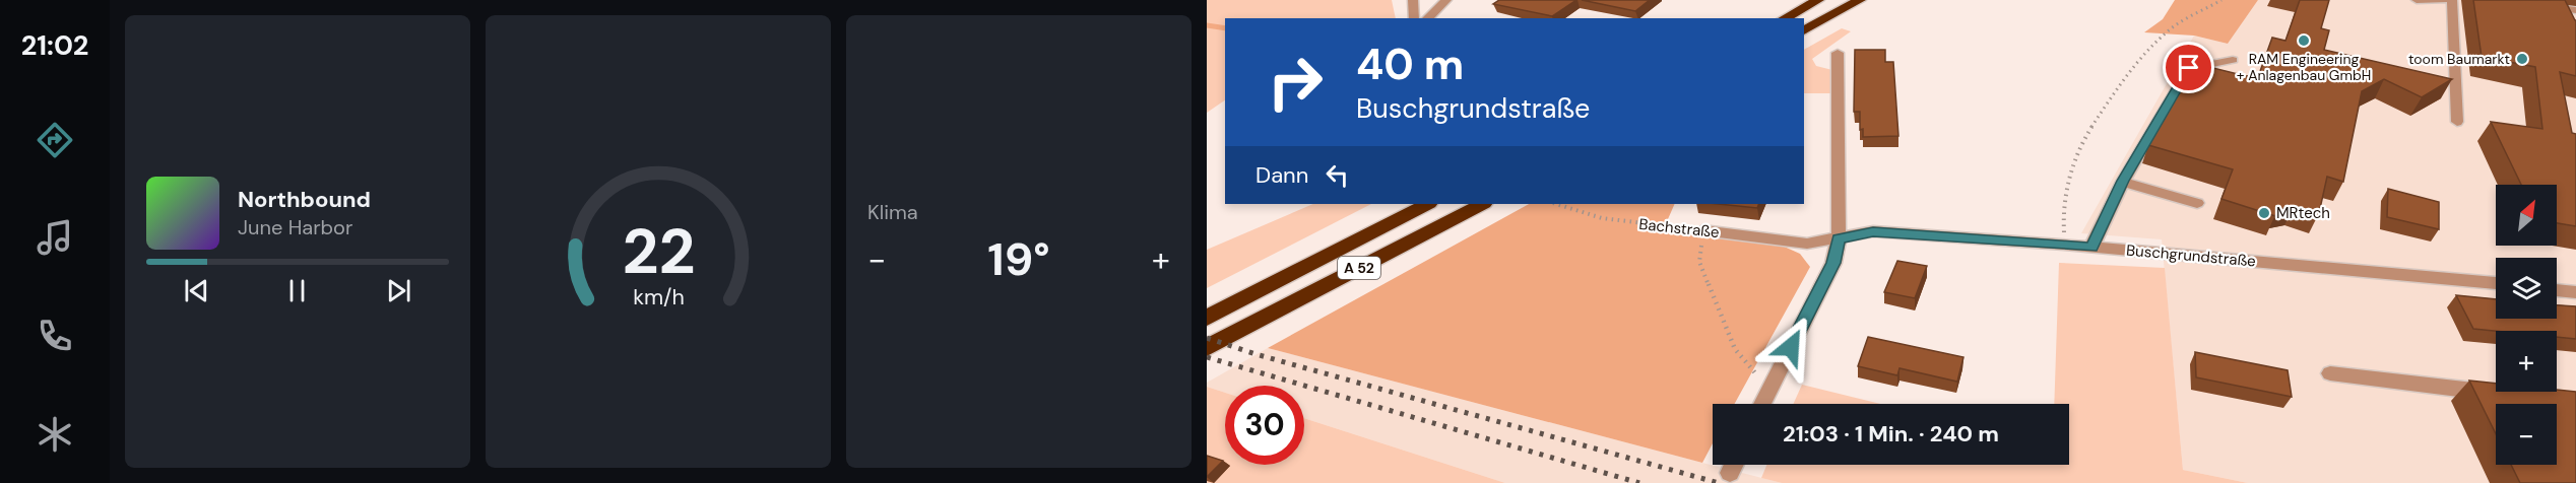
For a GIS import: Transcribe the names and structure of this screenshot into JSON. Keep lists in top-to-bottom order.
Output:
{
  "streets": {
    "highway": ["A 52"],
    "street": ["Bachstraße", "Buschgrundstraße"]
  },
  "crossings": [
    ["Bachstraße", "Buschgrundstraße"]
  ],
  "places": ["RAM Engineering + Anlagenbau GmbH", "toom Baumarkt", "MRtech"],
  "north": "top right",
  "page": {
    "tabs": "21:02",
    "tile": "Klima",
    "turn": ["40 m", "Buschgrundstraße"],
    "then": "Dann",
    "song": ["Northbound", "June Harbor"],
    "map_buttons": ["+", "−"],
    "heat": ["−", "19°", "+"],
    "limit": "30",
    "trip": "21:03 · 1 Min. · 240 m",
    "gauge": ["22", "km/h"]
  }
}
